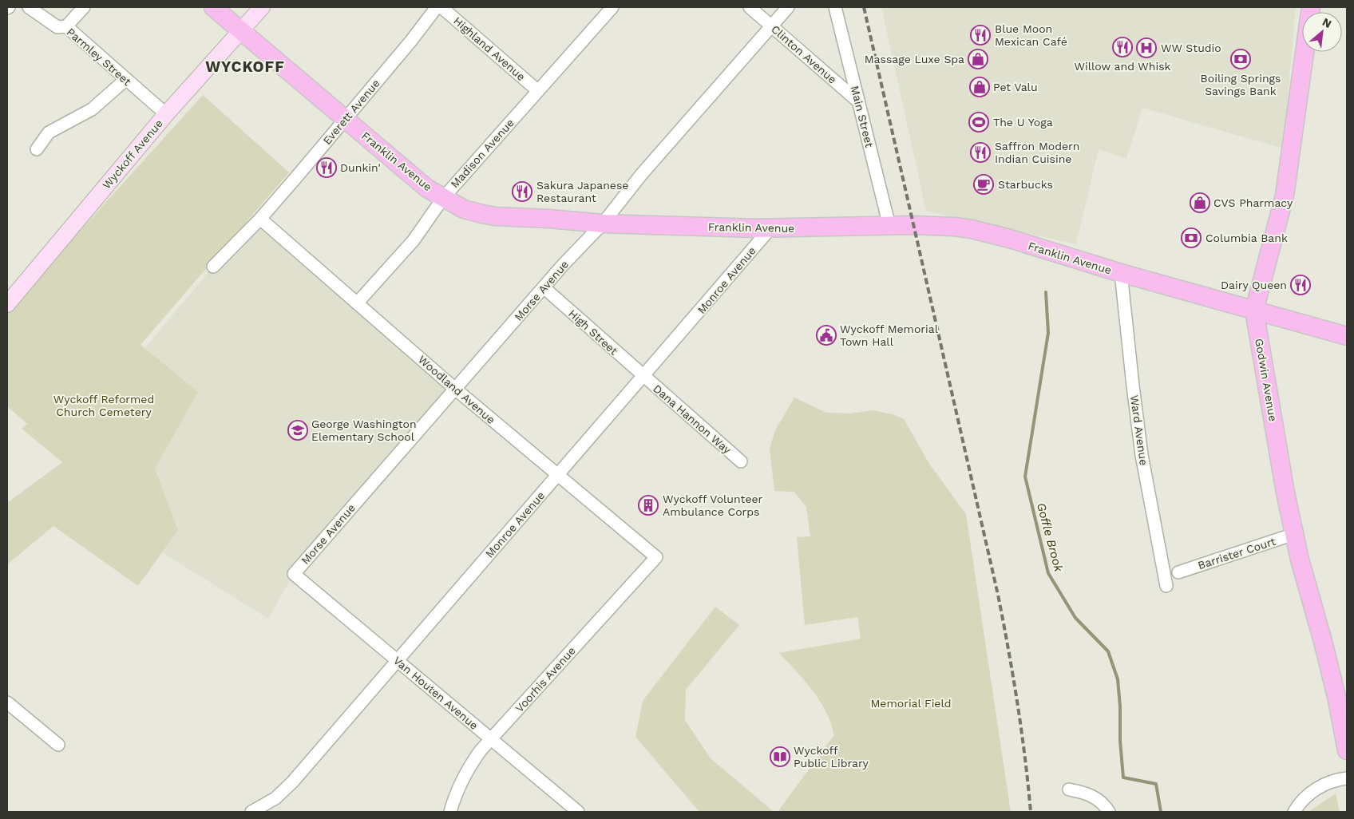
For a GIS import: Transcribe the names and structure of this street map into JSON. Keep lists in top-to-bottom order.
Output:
{
  "streets": {
    "main road": ["Wyckoff Avenue", "Franklin Avenue", "Godwin Avenue"],
    "street": [
      "Highland Avenue",
      "Clinton Avenue",
      "Parmley Street",
      "Everett Avenue",
      "Main Street",
      "Madison Avenue",
      "Monroe Avenue",
      "Morse Avenue",
      "High Street",
      "Woodland Avenue",
      "Dana Hannon Way",
      "Ward Avenue",
      "Barrister Court",
      "Voorhis Avenue",
      "Van Houten Avenue"
    ]
  },
  "crossings": [
    ["Highland Avenue", "Madison Avenue"],
    ["Clinton Avenue", "Main Street"],
    ["Clinton Avenue", "Morse Avenue"],
    ["Parmley Street", "Wyckoff Avenue"],
    ["Everett Avenue", "Franklin Avenue"],
    ["Everett Avenue", "Woodland Avenue"],
    ["Main Street", "Franklin Avenue"],
    ["Madison Avenue", "Franklin Avenue"],
    ["Madison Avenue", "Woodland Avenue"],
    ["Wyckoff Avenue", "Franklin Avenue"],
    ["Franklin Avenue", "Monroe Avenue"],
    ["Franklin Avenue", "Morse Avenue"],
    ["Franklin Avenue", "Godwin Avenue"],
    ["Franklin Avenue", "Ward Avenue"],
    ["Monroe Avenue", "High Street"],
    ["Monroe Avenue", "Woodland Avenue"],
    ["Monroe Avenue", "Dana Hannon Way"],
    ["Monroe Avenue", "Van Houten Avenue"],
    ["Morse Avenue", "High Street"],
    ["Morse Avenue", "Woodland Avenue"],
    ["Morse Avenue", "Van Houten Avenue"],
    ["High Street", "Dana Hannon Way"],
    ["Godwin Avenue", "Barrister Court"],
    ["Woodland Avenue", "Voorhis Avenue"],
    ["Voorhis Avenue", "Van Houten Avenue"]
  ],
  "districts": ["WYCKOFF"],
  "water": ["Goffle Brook"],
  "parks": ["Wyckoff Reformed Church Cemetery", "Memorial Field"],
  "places": {
    "restaurant": [
      "Blue Moon Mexican Café",
      "Willow and Whisk",
      "Saffron Modern Indian Cuisine",
      "Dunkin'",
      "Sakura Japanese Restaurant",
      "Dairy Queen"
    ],
    "hospital": ["WW Studio"],
    "shop": ["Massage Luxe Spa", "Pet Valu", "CVS Pharmacy"],
    "bank": ["Boiling Springs Savings Bank", "Columbia Bank"],
    "sports": ["The U Yoga"],
    "cafe": ["Starbucks"],
    "public building": ["Wyckoff Memorial Town Hall"],
    "school or university": ["George Washington Elementary School"],
    "building": ["Wyckoff Volunteer Ambulance Corps"],
    "library": ["Wyckoff Public Library"]
  },
  "north": "top right"
}
